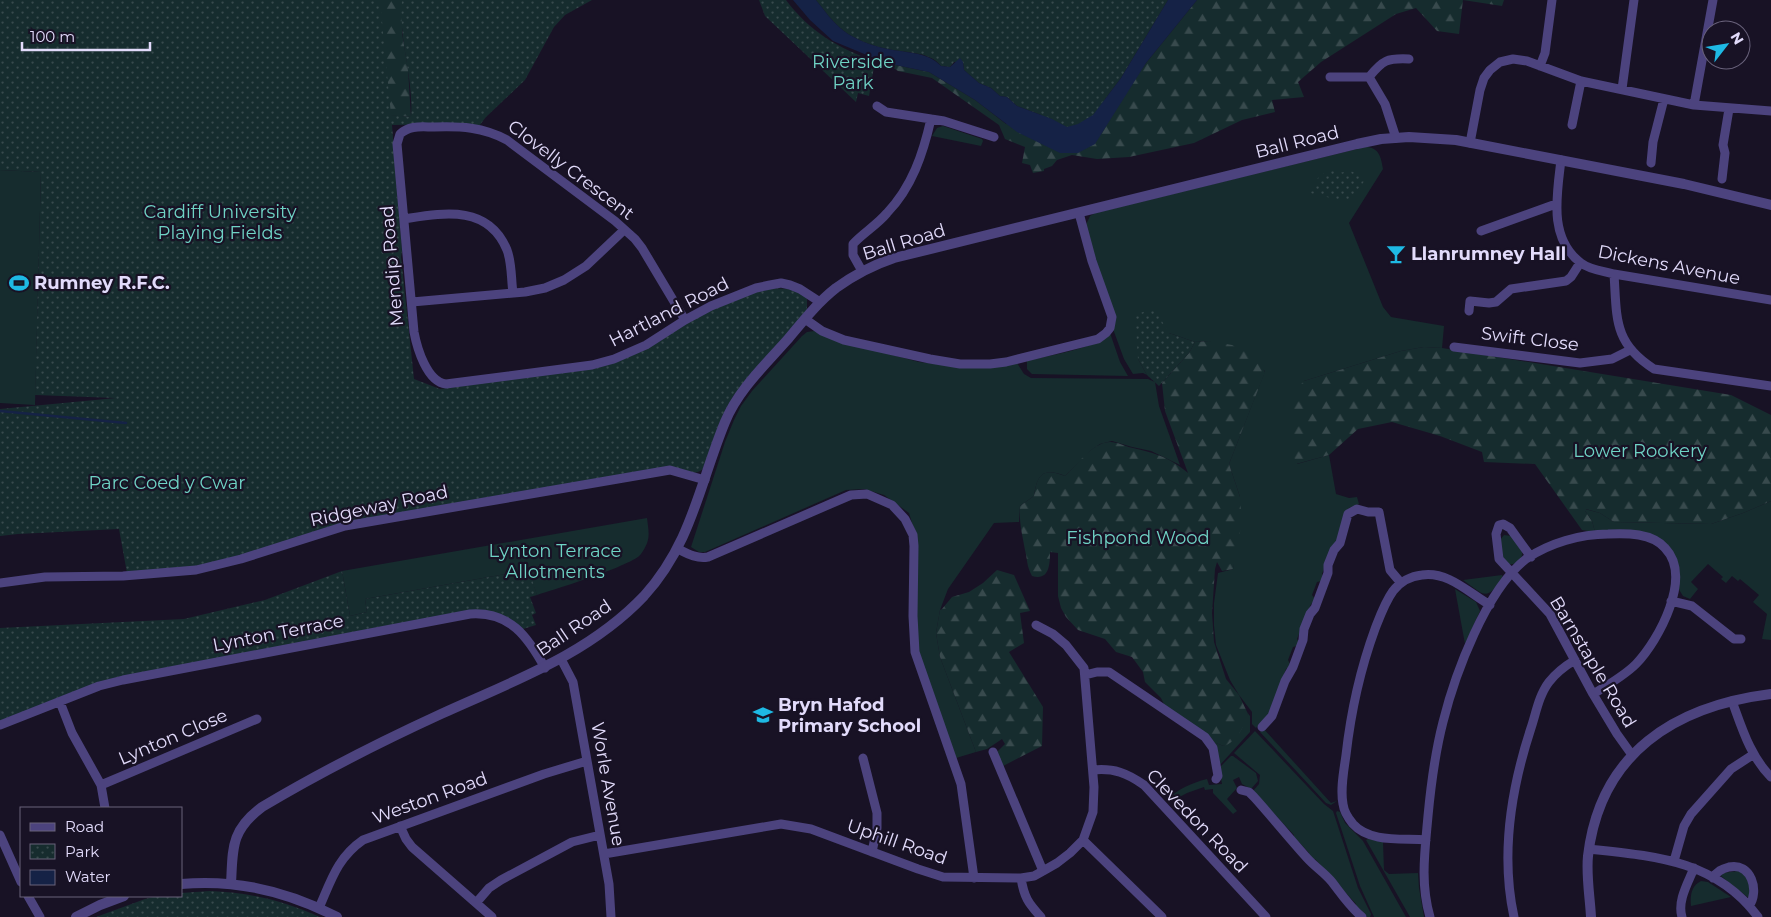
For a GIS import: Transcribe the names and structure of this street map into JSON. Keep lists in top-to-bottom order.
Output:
{
  "streets": {
    "street": [
      "Ball Road",
      "Clovelly Crescent",
      "Dickens Avenue",
      "Mendip Road",
      "Hartland Road",
      "Swift Close",
      "Ridgeway Road",
      "Lynton Terrace",
      "Barnstaple Road",
      "Lynton Close",
      "Worle Avenue",
      "Weston Road",
      "Clevedon Road",
      "Uphill Road"
    ]
  },
  "crossings": [
    ["Ball Road", "Dickens Avenue"],
    ["Ball Road", "Hartland Road"],
    ["Ball Road", "Ridgeway Road"],
    ["Ball Road", "Lynton Terrace"],
    ["Ball Road", "Worle Avenue"],
    ["Clovelly Crescent", "Mendip Road"],
    ["Clovelly Crescent", "Hartland Road"],
    ["Mendip Road", "Hartland Road"],
    ["Worle Avenue", "Weston Road"],
    ["Worle Avenue", "Uphill Road"],
    ["Clevedon Road", "Uphill Road"]
  ],
  "parks": [
    "Riverside Park",
    "Cardiff University Playing Fields",
    "Lower Rookery",
    "Parc Coed y Cwar",
    "Fishpond Wood",
    "Lynton Terrace Allotments"
  ],
  "places": {
    "bar": ["Llanrumney Hall"],
    "sports": ["Rumney R.F.C."],
    "school or university": ["Bryn Hafod Primary School"]
  },
  "legend": ["Road", "Park", "Water"],
  "scale_bar": "100 m",
  "north": "top right"
}
